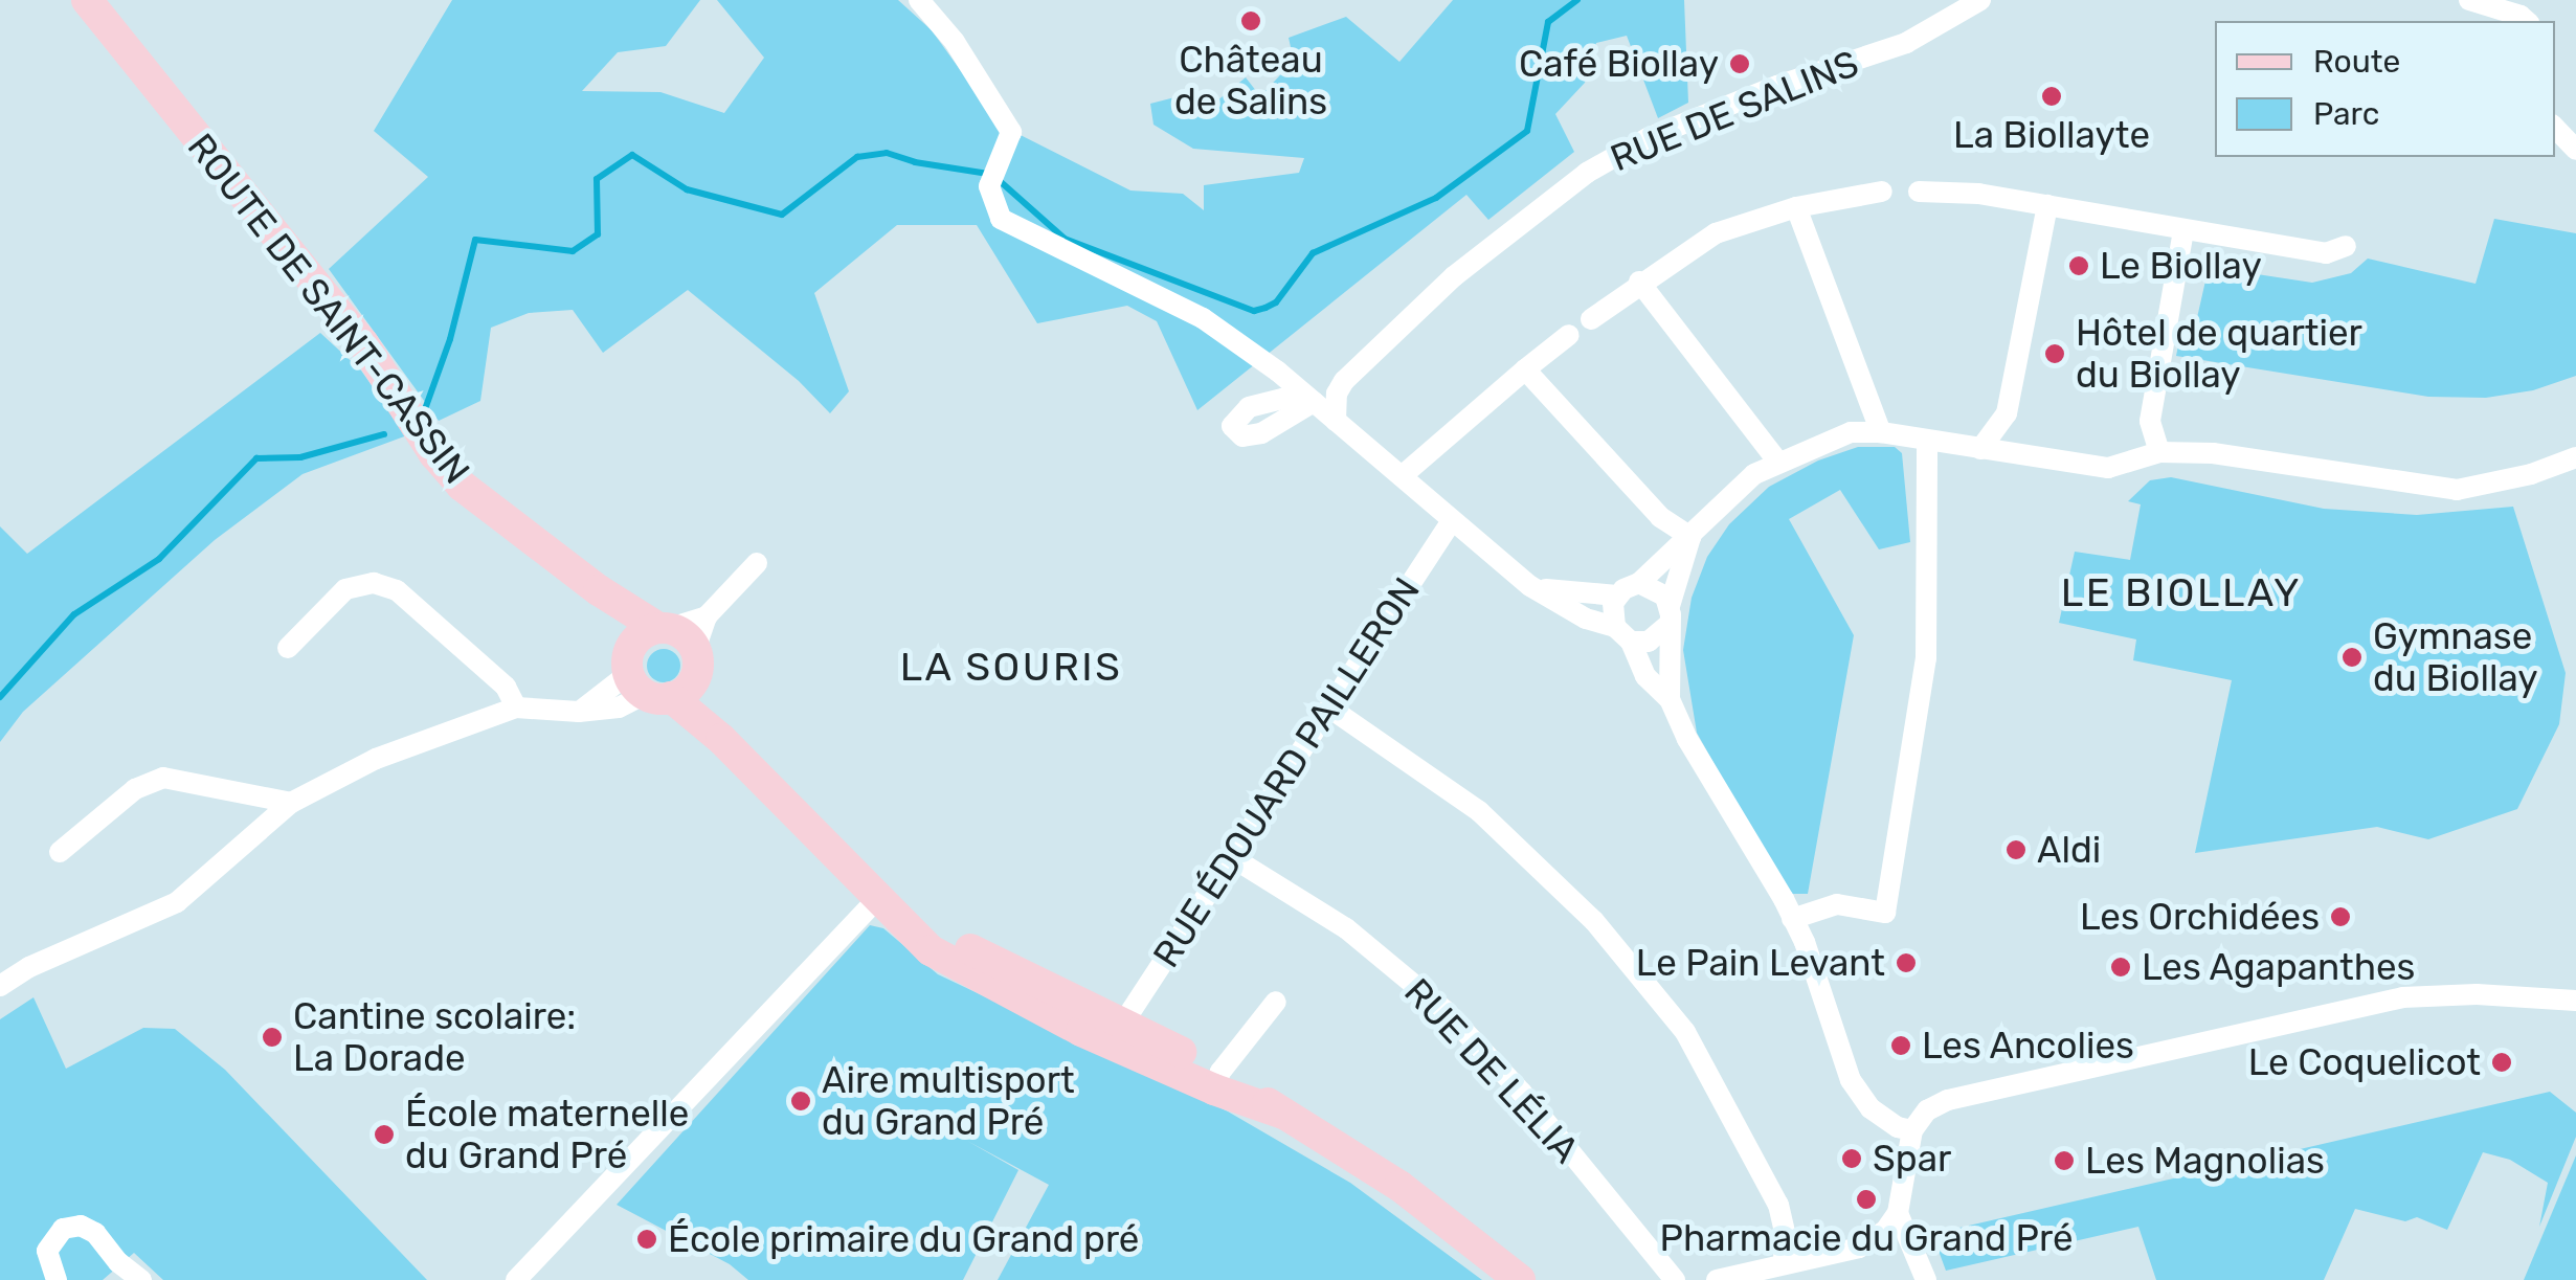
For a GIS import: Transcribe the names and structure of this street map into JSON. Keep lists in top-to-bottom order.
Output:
{
  "streets": {
    "street": [
      "RUE DE SALINS",
      "ROUTE DE SAINT-CASSIN",
      "RUE ÉDOUARD PAILLERON",
      "RUE DE LÉLIA"
    ]
  },
  "crossings": [
    ["ROUTE DE SAINT-CASSIN", "RUE ÉDOUARD PAILLERON"],
    ["RUE ÉDOUARD PAILLERON", "RUE DE LÉLIA"]
  ],
  "districts": ["LE BIOLLAY", "LA SOURIS"],
  "places": [
    "Château de Salins",
    "Café Biollay",
    "La Biollayte",
    "Le Biollay",
    "Hôtel de quartier du Biollay",
    "Gymnase du Biollay",
    "Aldi",
    "Les Orchidées",
    "Le Pain Levant",
    "Les Agapanthes",
    "Cantine scolaire: La Dorade",
    "Les Ancolies",
    "Le Coquelicot",
    "Aire multisport du Grand Pré",
    "École maternelle du Grand Pré",
    "Spar",
    "Les Magnolias",
    "Pharmacie du Grand Pré",
    "École primaire du Grand pré"
  ],
  "legend": ["Route", "Parc"]
}
